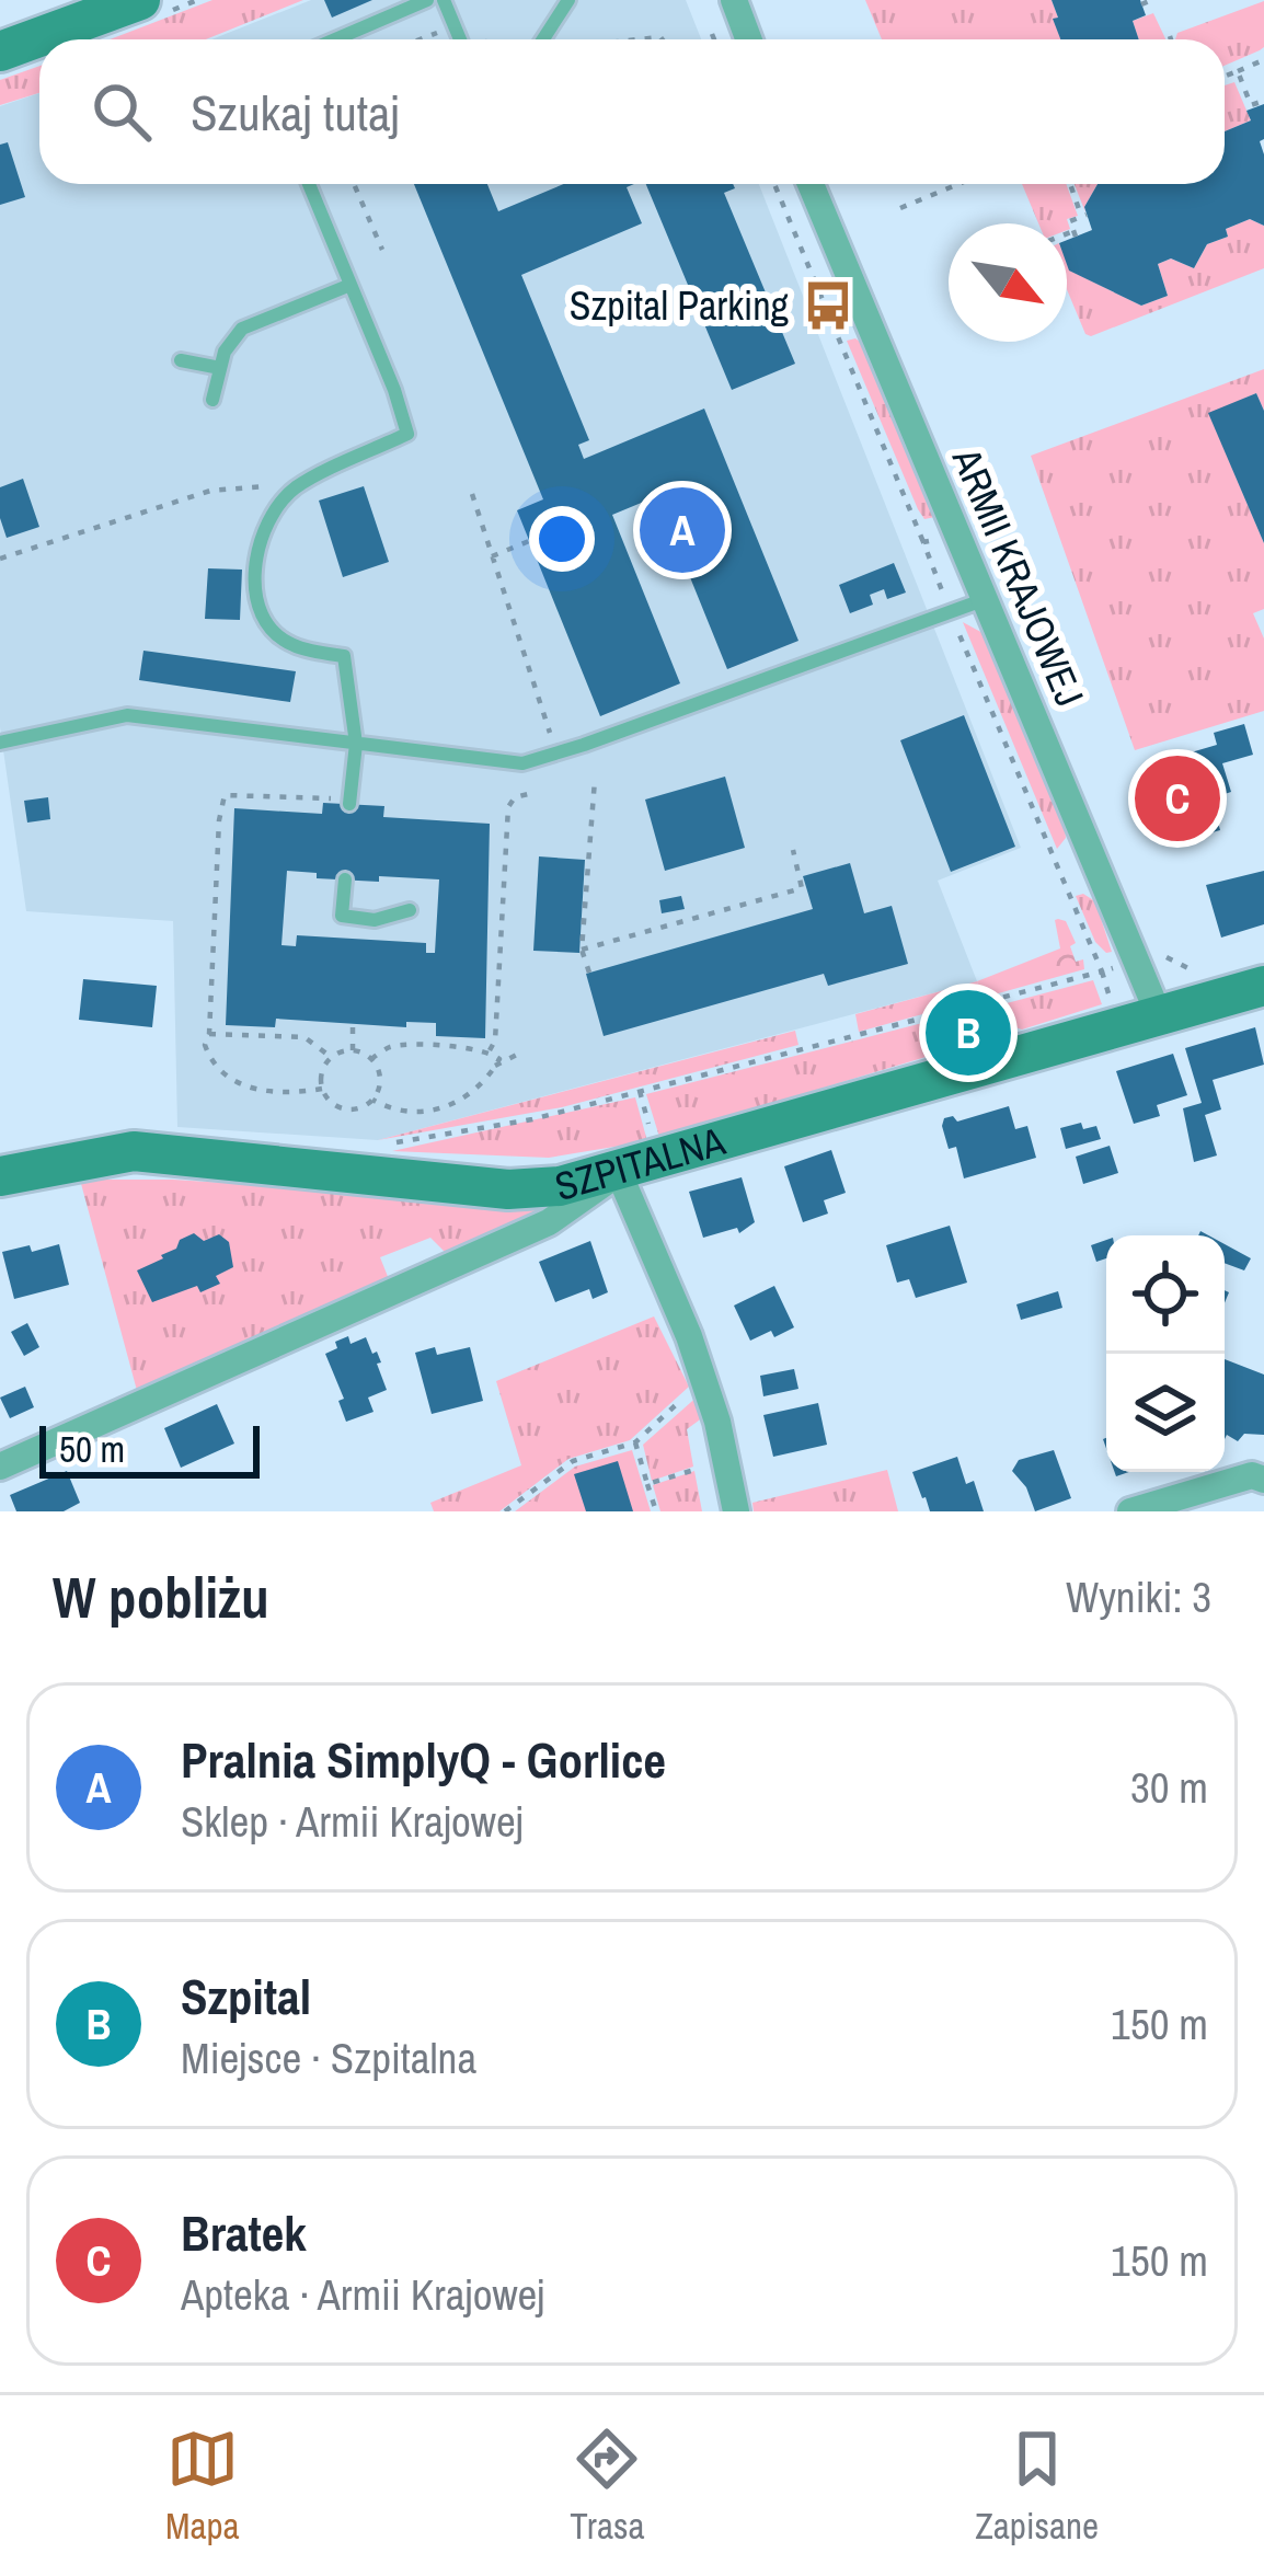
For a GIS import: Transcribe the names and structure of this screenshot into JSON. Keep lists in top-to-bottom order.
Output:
{
  "streets": {
    "street": ["ARMII KRAJOWEJ", "SZPITALNA"]
  },
  "crossings": [
    ["ARMII KRAJOWEJ", "SZPITALNA"]
  ],
  "places": {
    "bus stop": ["Szpital Parking"]
  },
  "scale_bar": "50 m",
  "north": "bottom right",
  "page": {
    "search": "Szukaj tutaj",
    "pins": ["A", "C", "B"],
    "scale": "50 m",
    "heading": ["W pobliżu", "Wyniki: 3"],
    "list": [
      {
        "mark": "A",
        "name": "Pralnia SimplyQ - Gorlice",
        "note": "Sklep · Armii Krajowej",
        "value": "30 m"
      },
      {
        "mark": "B",
        "name": "Szpital",
        "note": "Miejsce · Szpitalna",
        "value": "150 m"
      },
      {
        "mark": "C",
        "name": "Bratek",
        "note": "Apteka · Armii Krajowej",
        "value": "150 m"
      }
    ],
    "nav": ["Mapa", "Trasa", "Zapisane"]
  }
}
